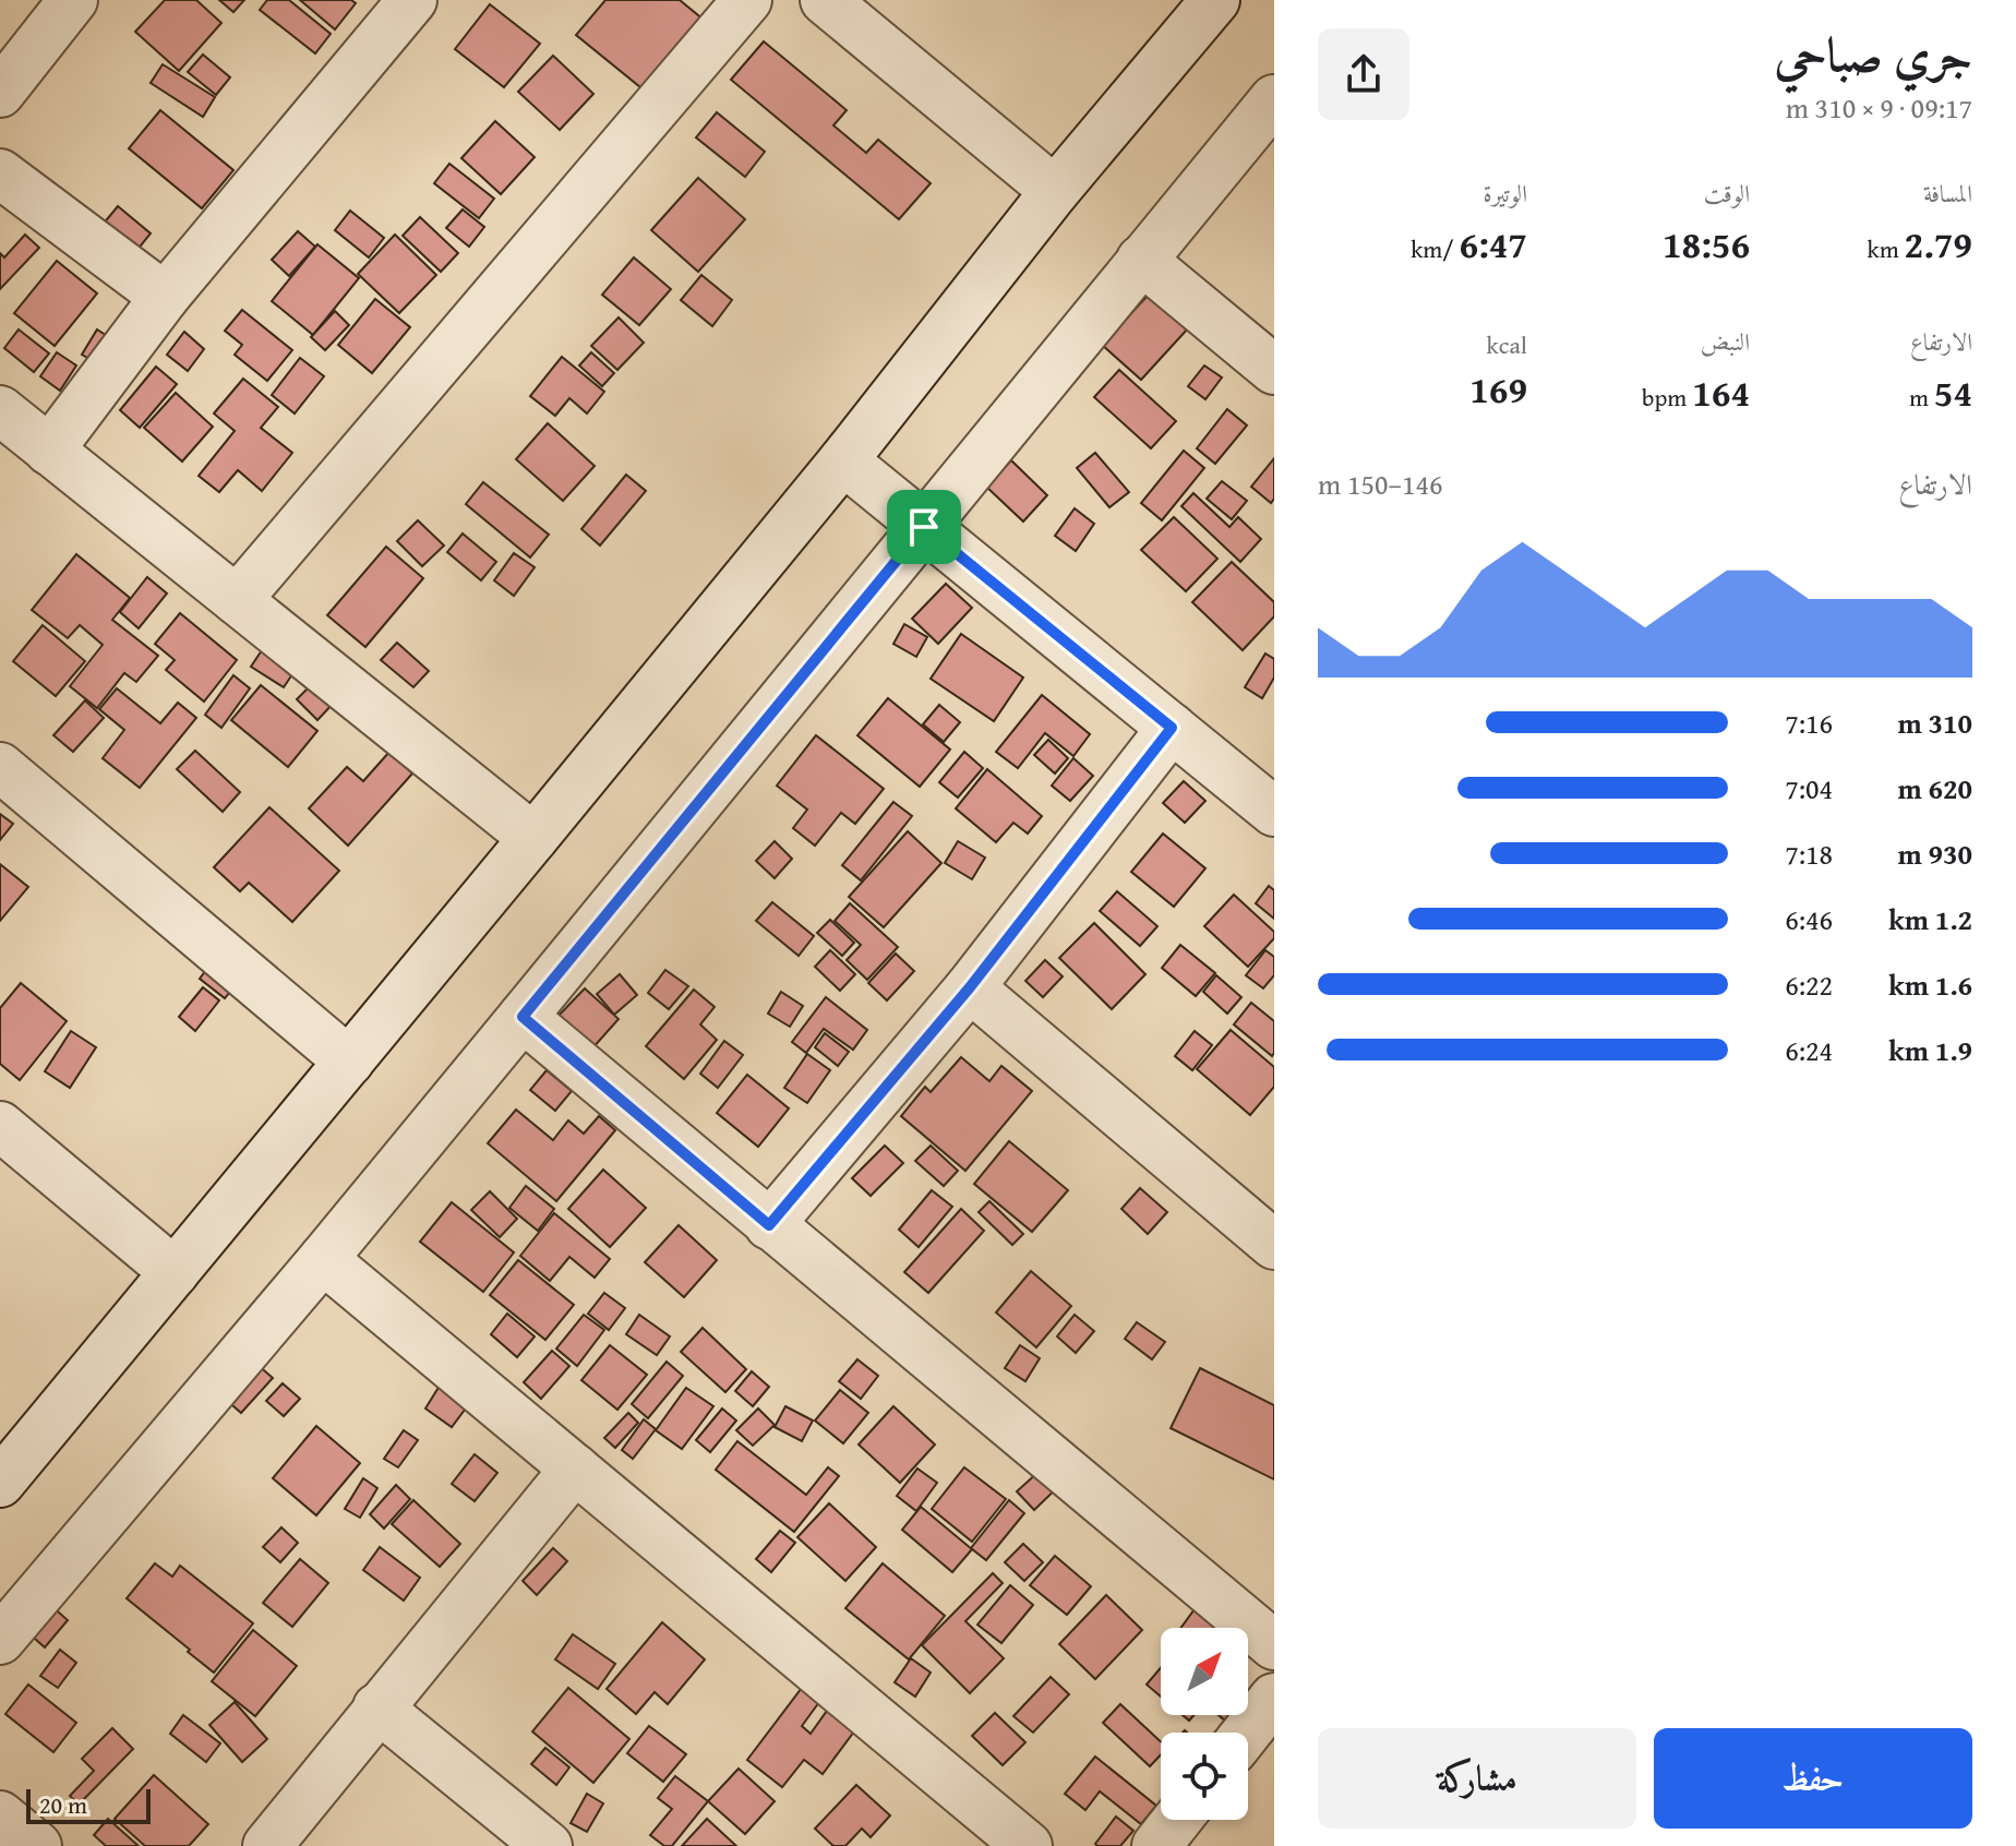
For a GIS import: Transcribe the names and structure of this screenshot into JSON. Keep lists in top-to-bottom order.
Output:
{
  "scale_bar": "20 m",
  "north": "top right",
  "page": {
    "heading": ["جري صباحي", "09:17 · 9 × 310 m"],
    "stats": [
      ["المسافة", "2.79 km"],
      ["الوقت", "18:56"],
      ["الوتيرة", "6:47 /km"],
      ["الارتفاع", "54 m"],
      ["النبض", "164 bpm"],
      ["kcal", "169"]
    ],
    "chart": ["الارتفاع", "146–150 m"],
    "list": [
      {
        "name": "310 m",
        "note": "7:16"
      },
      {
        "name": "620 m",
        "note": "7:04"
      },
      {
        "name": "930 m",
        "note": "7:18"
      },
      {
        "name": "1.2 km",
        "note": "6:46"
      },
      {
        "name": "1.6 km",
        "note": "6:22"
      },
      {
        "name": "1.9 km",
        "note": "6:24"
      }
    ],
    "buttons": ["حفظ", "مشاركة"],
    "scale": "20 m"
  }
}
